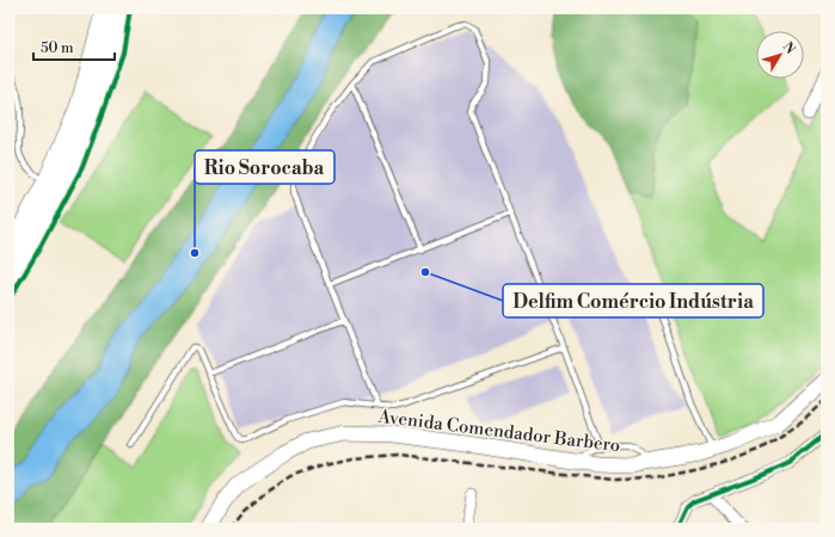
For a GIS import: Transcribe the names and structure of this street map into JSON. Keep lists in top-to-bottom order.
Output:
{
  "streets": {
    "main road": ["Avenida Comendador Barbero"]
  },
  "places": ["Rio Sorocaba", "Delfim Comércio Indústria"],
  "scale_bar": "50 m",
  "north": "top right"
}
